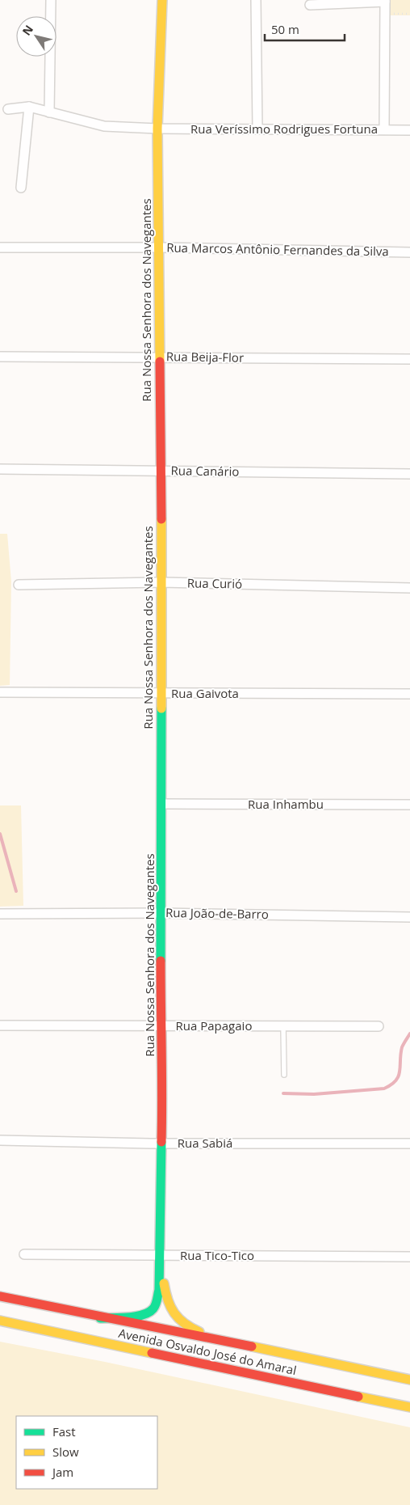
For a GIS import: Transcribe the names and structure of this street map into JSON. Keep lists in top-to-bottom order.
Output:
{
  "streets": {
    "street": [
      "Rua Veríssimo Rodrigues Fortuna",
      "Rua Marcos Antônio Fernandes da Silva",
      "Rua Nossa Senhora dos Navegantes",
      "Rua Beija-Flor",
      "Rua Canário",
      "Rua Curió",
      "Rua Gaivota",
      "Rua Inhambu",
      "Rua João-de-Barro",
      "Rua Papagaio",
      "Rua Sabiá",
      "Rua Tico-Tico",
      "Avenida Osvaldo José do Amaral"
    ]
  },
  "crossings": [
    ["Rua Veríssimo Rodrigues Fortuna", "Rua Nossa Senhora dos Navegantes"],
    ["Rua Marcos Antônio Fernandes da Silva", "Rua Nossa Senhora dos Navegantes"],
    ["Rua Nossa Senhora dos Navegantes", "Rua Beija-Flor"],
    ["Rua Nossa Senhora dos Navegantes", "Rua Canário"],
    ["Rua Nossa Senhora dos Navegantes", "Rua Curió"],
    ["Rua Nossa Senhora dos Navegantes", "Rua Gaivota"],
    ["Rua Nossa Senhora dos Navegantes", "Rua Inhambu"],
    ["Rua Nossa Senhora dos Navegantes", "Rua João-de-Barro"],
    ["Rua Nossa Senhora dos Navegantes", "Rua Papagaio"],
    ["Rua Nossa Senhora dos Navegantes", "Rua Sabiá"],
    ["Rua Nossa Senhora dos Navegantes", "Rua Tico-Tico"],
    ["Rua Nossa Senhora dos Navegantes", "Avenida Osvaldo José do Amaral"]
  ],
  "legend": ["Fast", "Slow", "Jam"],
  "scale_bar": "50 m",
  "north": "top left"
}
